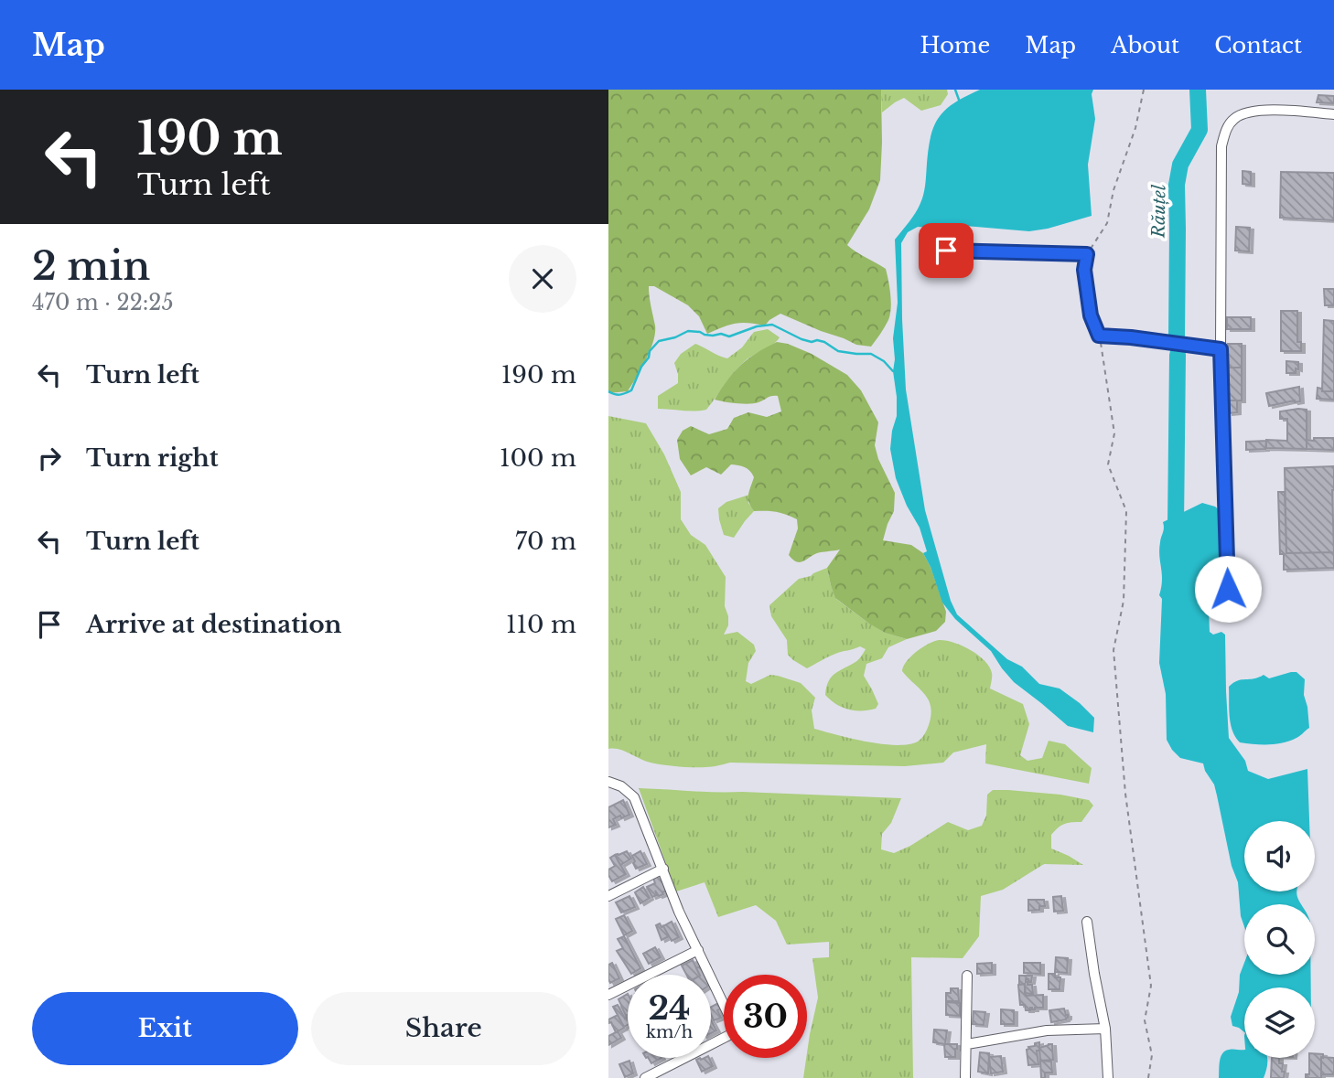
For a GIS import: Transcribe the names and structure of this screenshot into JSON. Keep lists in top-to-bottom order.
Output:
{
  "water": ["Răuțel"],
  "page": {
    "header": "Map",
    "nav": [
      "Home",
      "Map",
      "About",
      "Contact"
    ],
    "turn": ["190 m", "Turn left"],
    "heading": ["2 min", "470 m · 22:25"],
    "list": [
      {
        "name": "Turn left",
        "value": "190 m"
      },
      {
        "name": "Turn right",
        "value": "100 m"
      },
      {
        "name": "Turn left",
        "value": "70 m"
      },
      {
        "name": "Arrive at destination",
        "value": "110 m"
      }
    ],
    "speed": "24 km/h",
    "limit": "30",
    "buttons": ["Exit", "Share"]
  }
}
